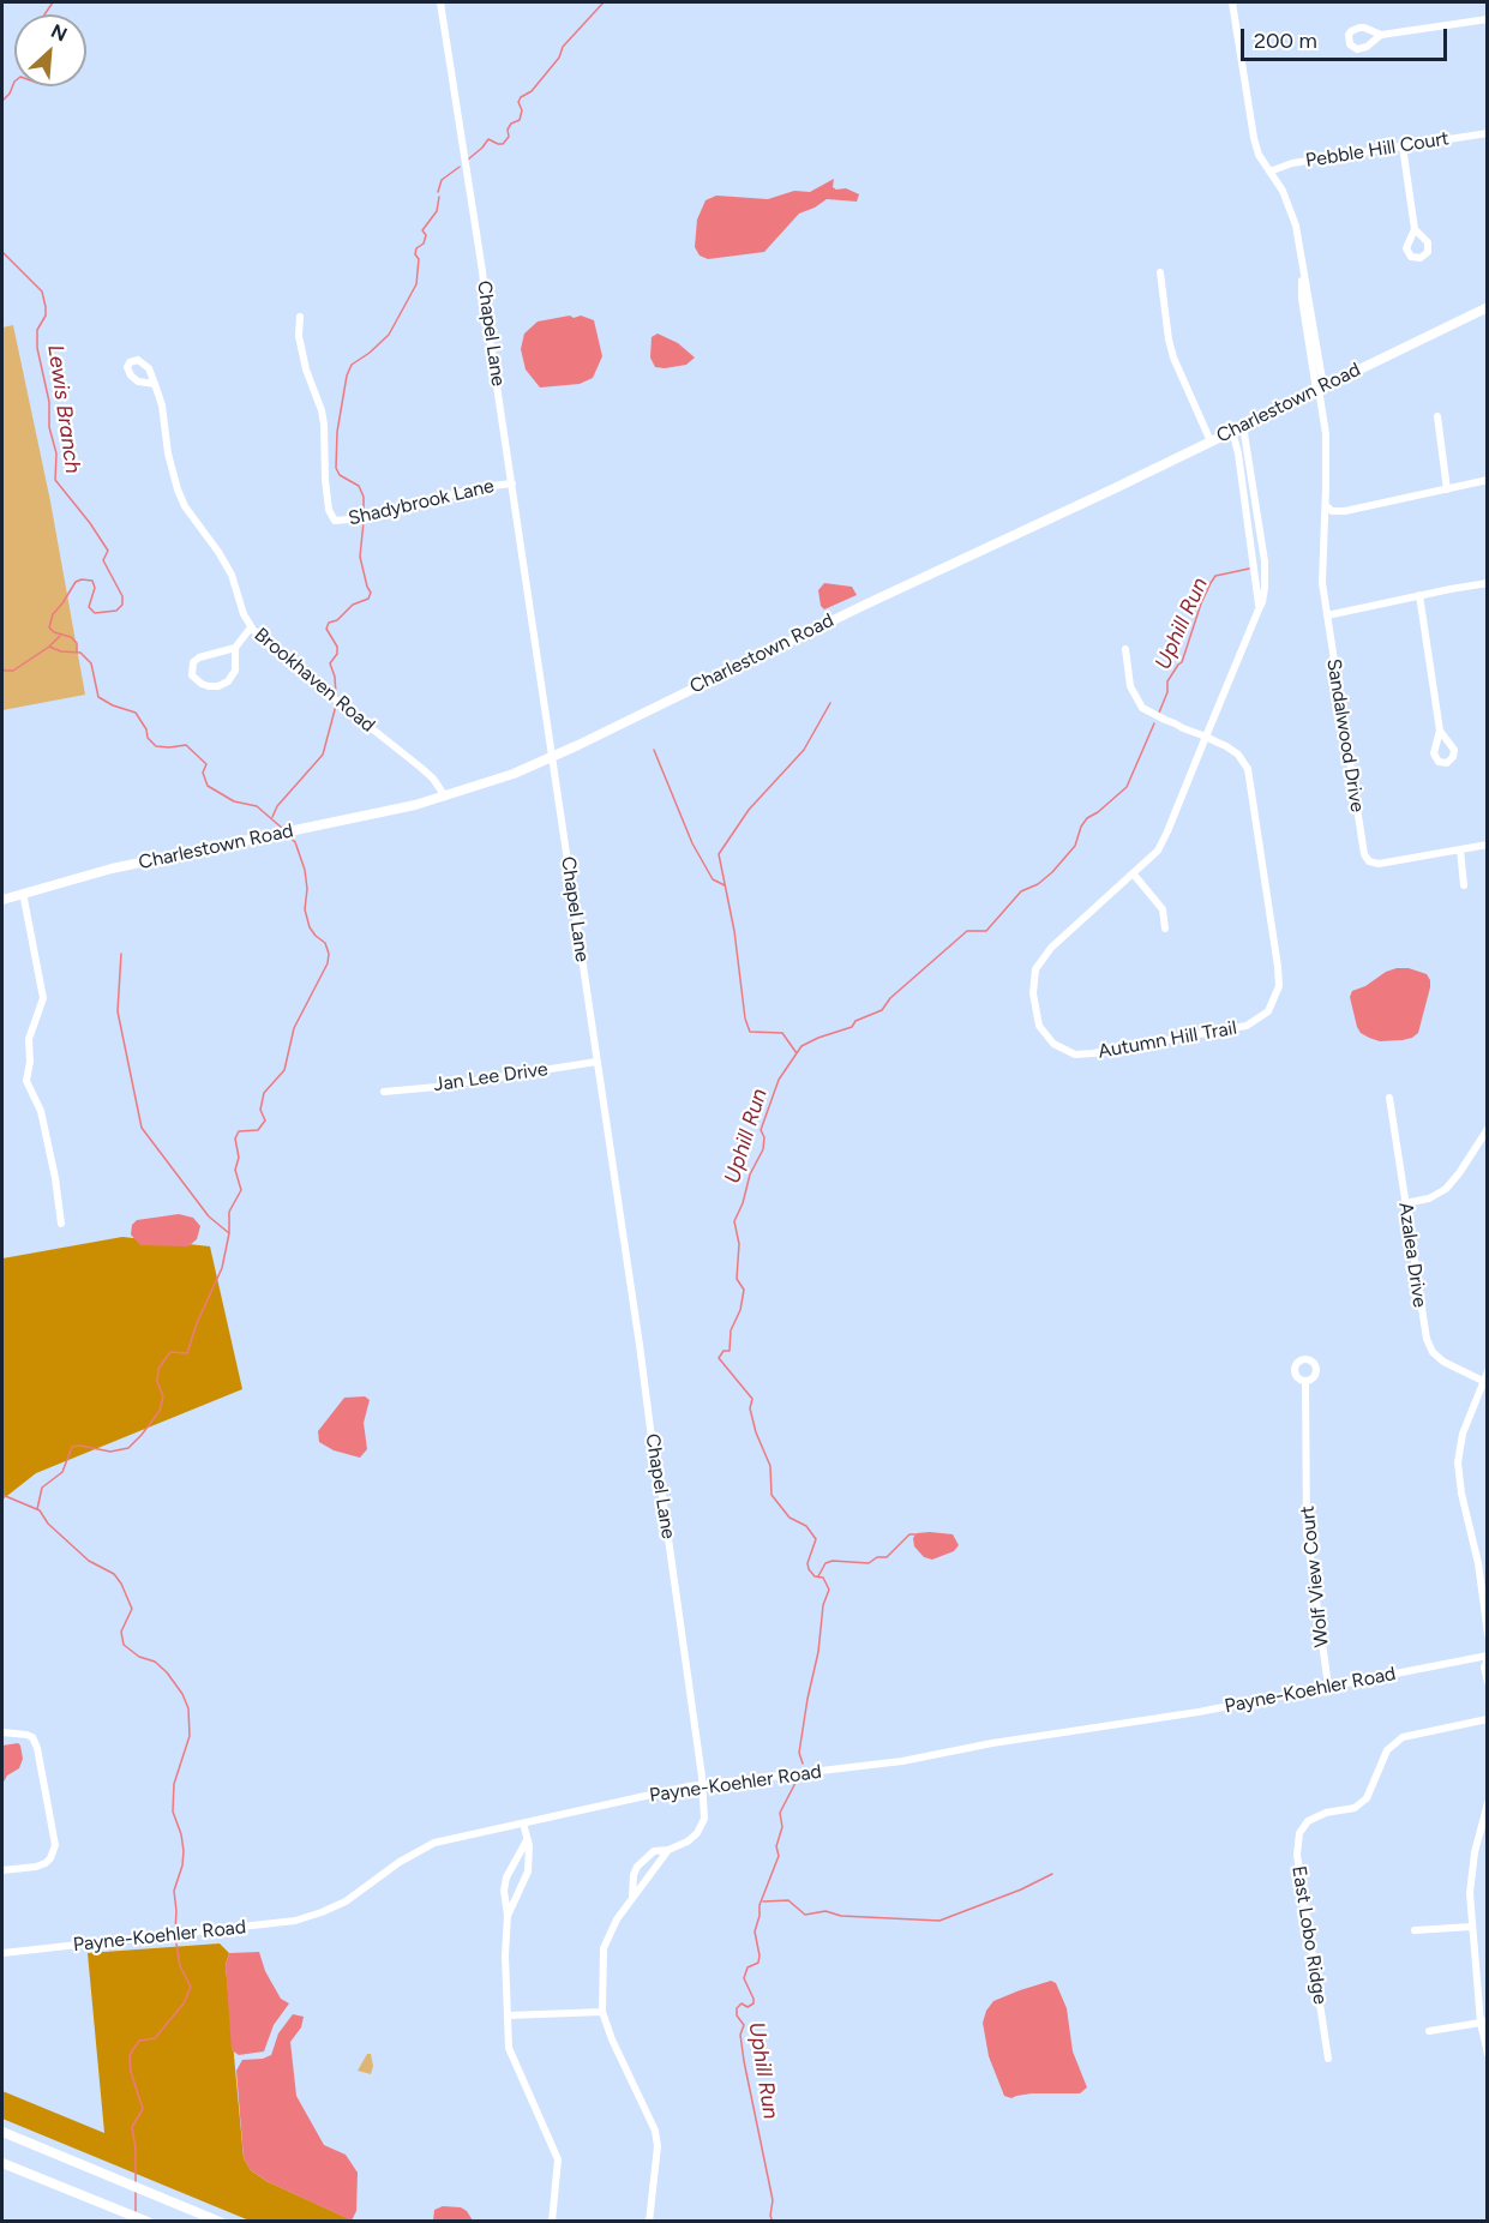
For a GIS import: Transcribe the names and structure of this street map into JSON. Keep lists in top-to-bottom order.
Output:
{
  "streets": {
    "main road": ["Charlestown Road"],
    "street": [
      "Pebble Hill Court",
      "Chapel Lane",
      "Shadybrook Lane",
      "Brookhaven Road",
      "Sandalwood Drive",
      "Autumn Hill Trail",
      "Jan Lee Drive",
      "Azalea Drive",
      "Wolf View Court",
      "Payne-Koehler Road",
      "East Lobo Ridge"
    ]
  },
  "crossings": [
    ["Pebble Hill Court", "Sandalwood Drive"],
    ["Chapel Lane", "Charlestown Road"],
    ["Chapel Lane", "Shadybrook Lane"],
    ["Chapel Lane", "Jan Lee Drive"],
    ["Chapel Lane", "Payne-Koehler Road"],
    ["Charlestown Road", "Brookhaven Road"],
    ["Charlestown Road", "Sandalwood Drive"],
    ["Charlestown Road", "Autumn Hill Trail"],
    ["Wolf View Court", "Payne-Koehler Road"]
  ],
  "water": ["Lewis Branch", "Uphill Run"],
  "scale_bar": "200 m",
  "north": "top right"
}
